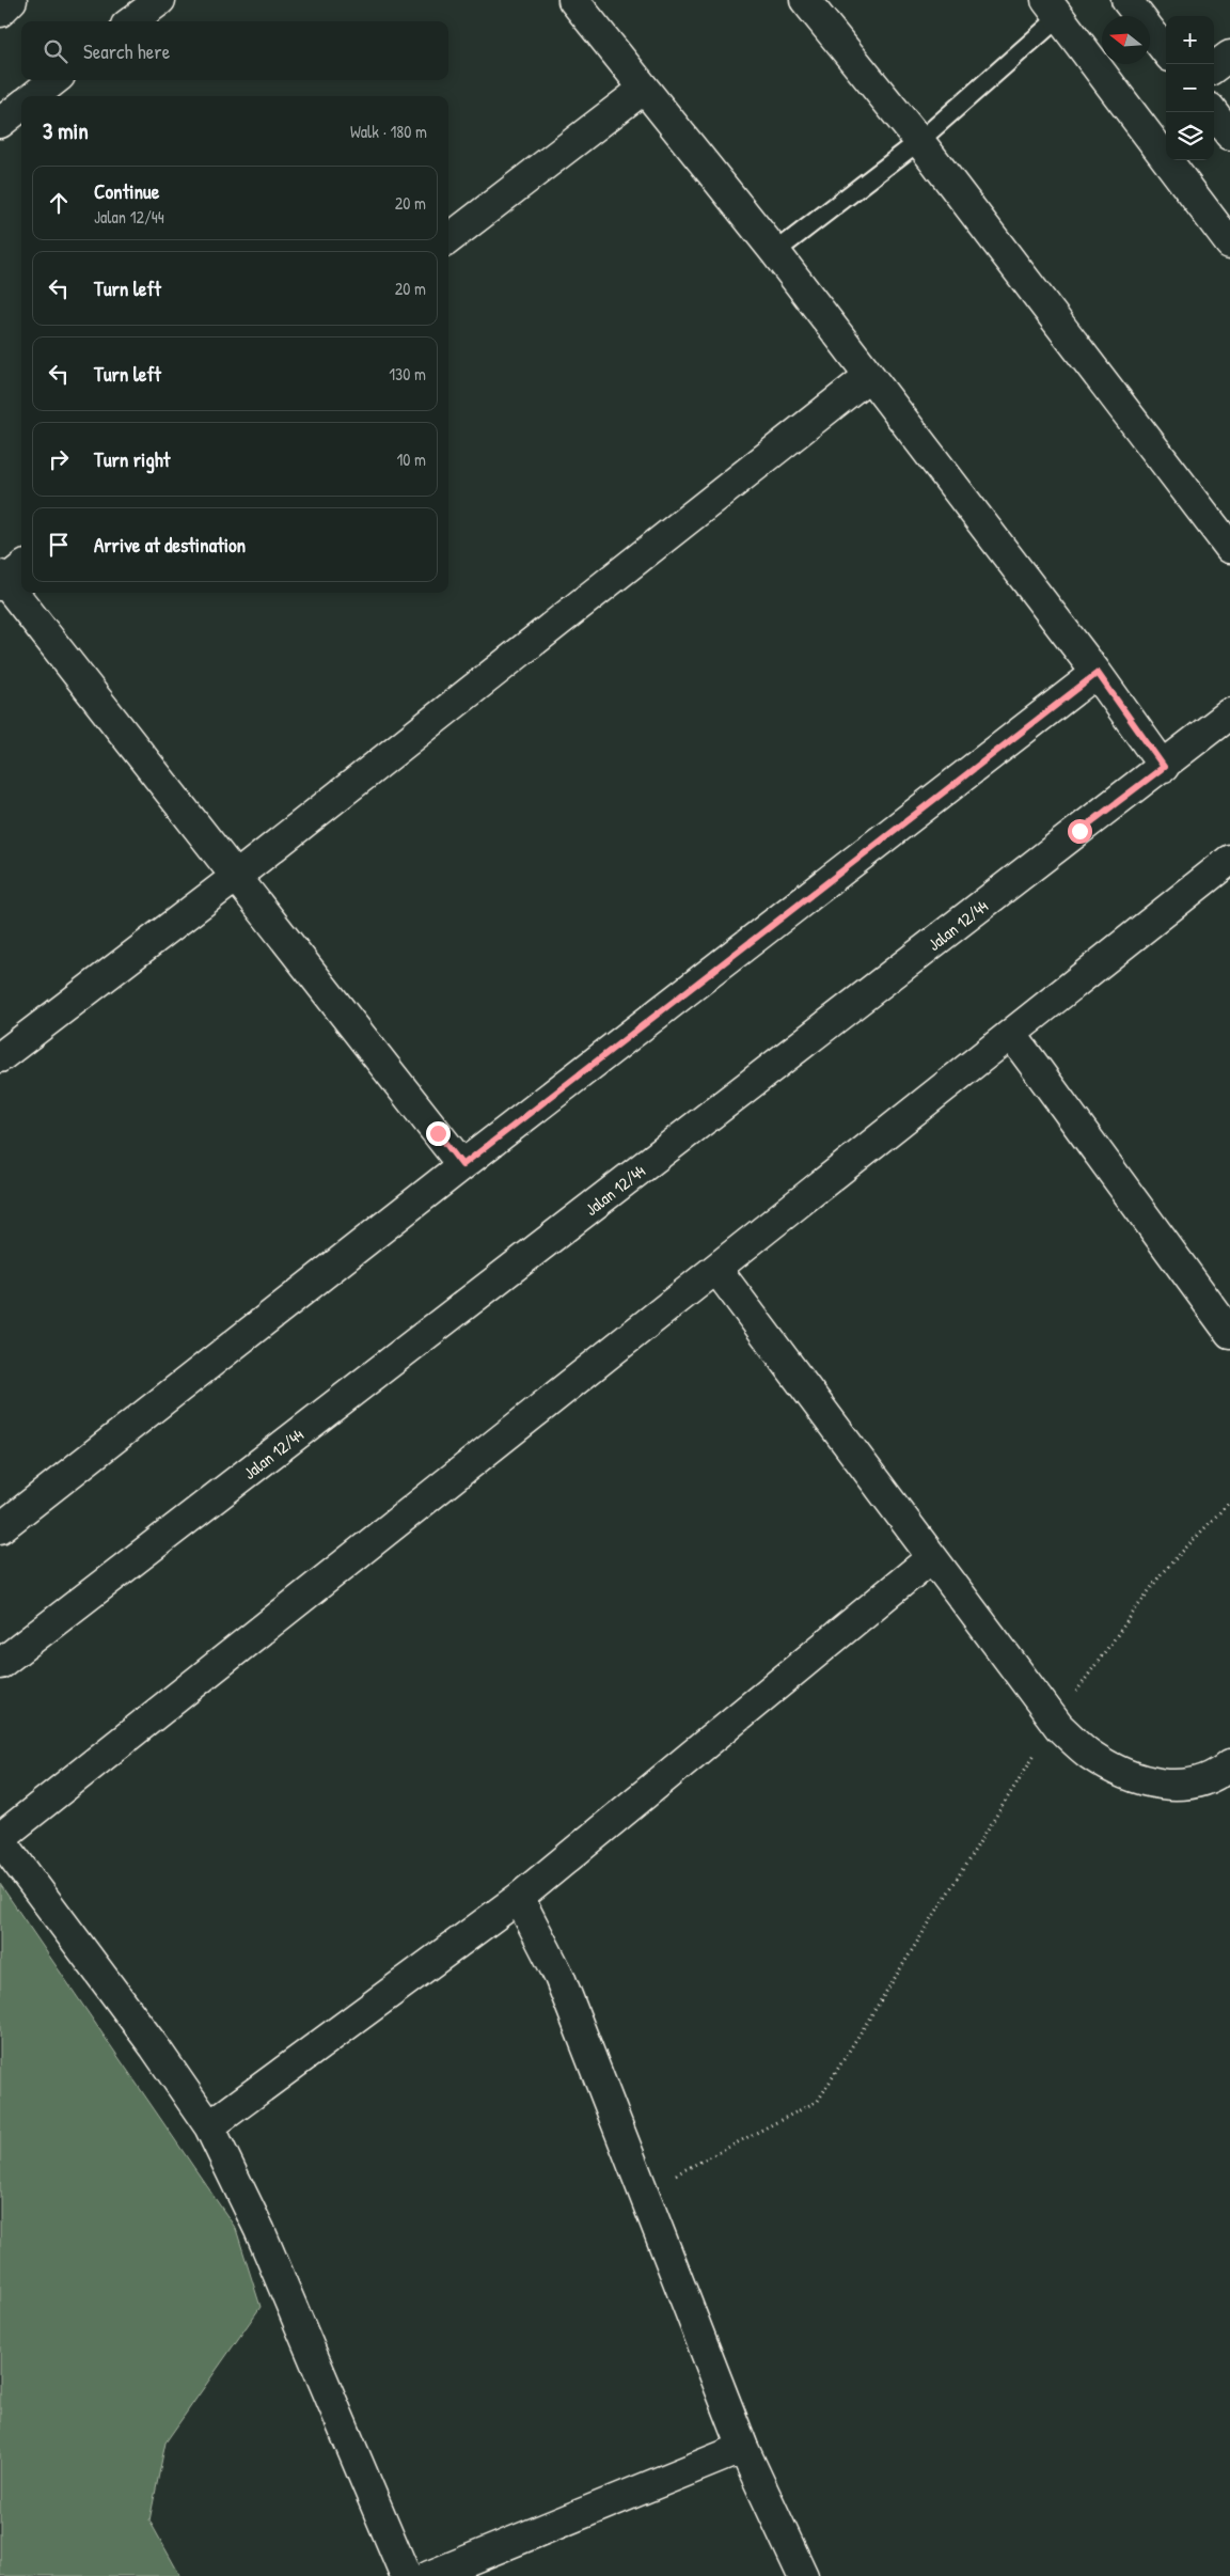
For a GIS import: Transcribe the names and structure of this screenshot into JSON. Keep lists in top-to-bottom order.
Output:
{
  "streets": {
    "street": ["Jalan 12/44"]
  },
  "north": "left",
  "page": {
    "map_buttons": ["+", "−"],
    "search": "Search here",
    "heading": ["3 min", "Walk · 180 m"],
    "list": [
      ["Continue", "Jalan 12/44", "20 m"],
      ["Turn left", "20 m"],
      ["Turn left", "130 m"],
      ["Turn right", "10 m"],
      "Arrive at destination"
    ]
  }
}
